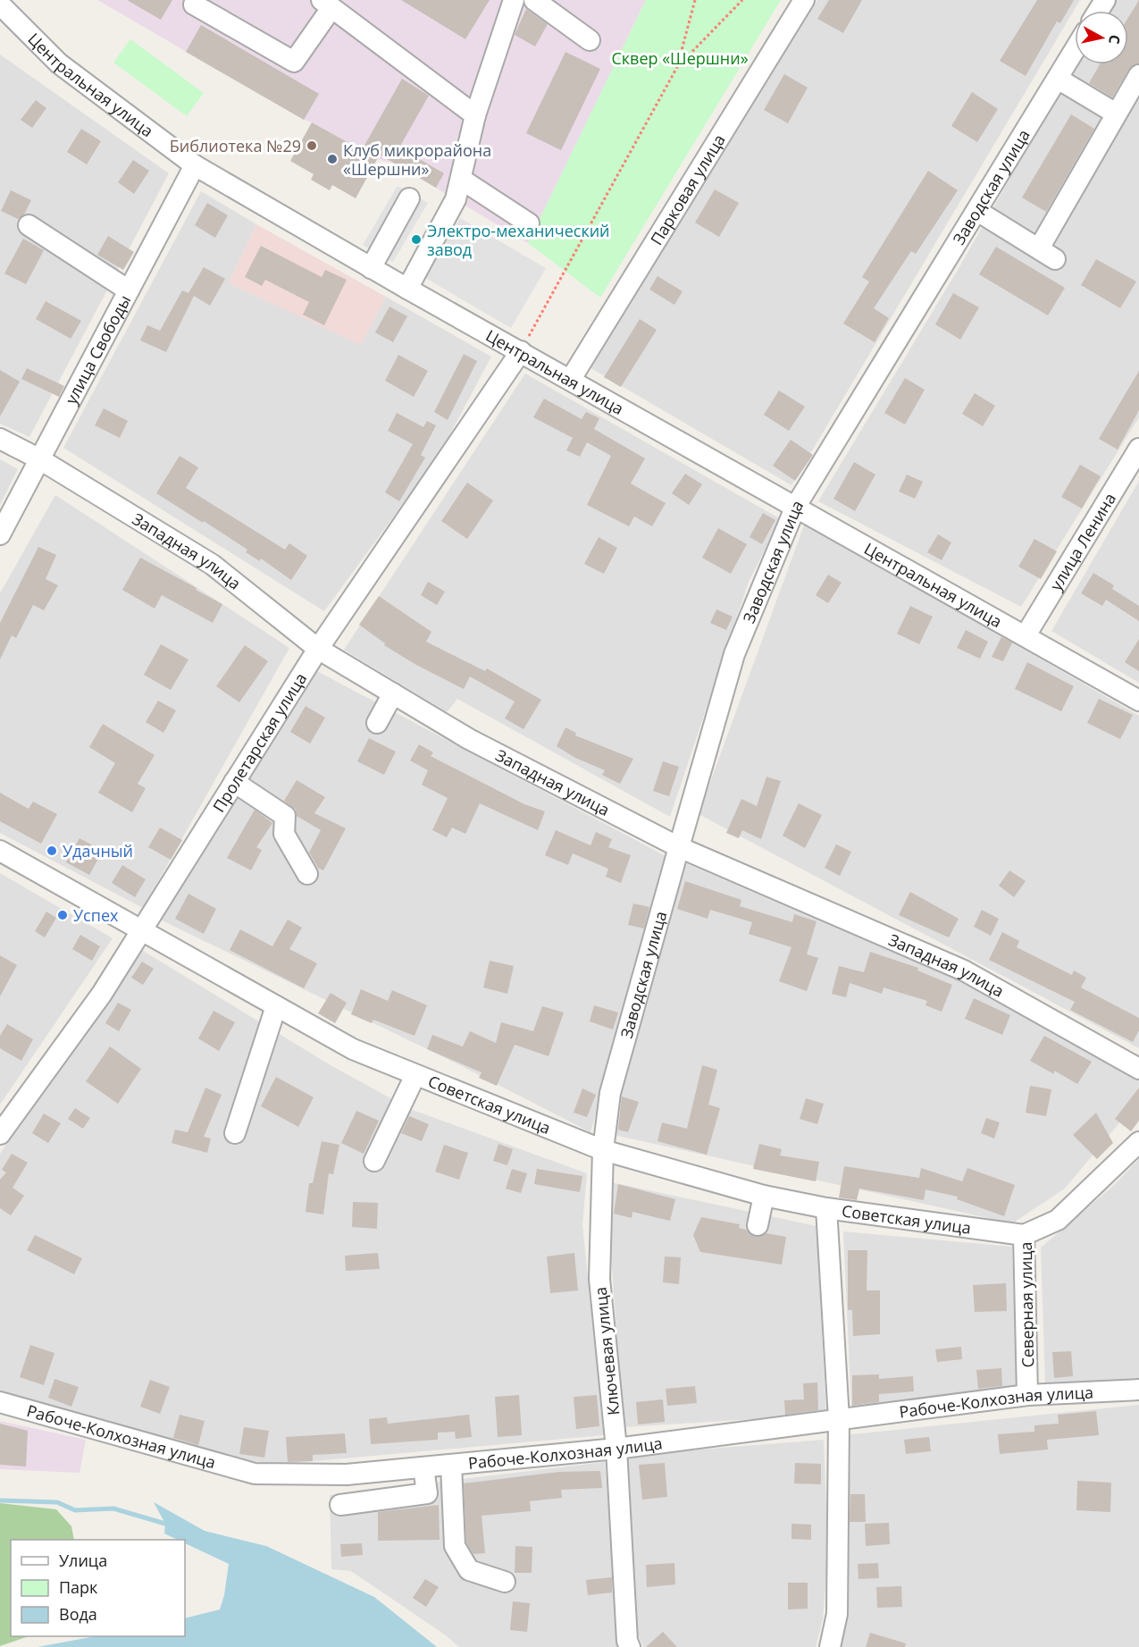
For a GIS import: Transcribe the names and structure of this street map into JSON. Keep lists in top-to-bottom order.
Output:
{
  "streets": {
    "street": [
      "Центральная улица",
      "Заводская улица",
      "Парковая улица",
      "улица Свободы",
      "улица Ленина",
      "Западная улица",
      "Пролетарская улица",
      "Советская улица",
      "Северная улица",
      "Ключевая улица",
      "Рабоче-Колхозная улица"
    ]
  },
  "crossings": [
    ["Центральная улица", "Заводская улица"],
    ["Центральная улица", "Парковая улица"],
    ["Центральная улица", "улица Свободы"],
    ["Центральная улица", "улица Ленина"],
    ["Центральная улица", "Пролетарская улица"],
    ["Заводская улица", "Западная улица"],
    ["Заводская улица", "Советская улица"],
    ["Заводская улица", "Ключевая улица"],
    ["улица Свободы", "Западная улица"],
    ["Западная улица", "Пролетарская улица"],
    ["Пролетарская улица", "Советская улица"],
    ["Советская улица", "Северная улица"],
    ["Советская улица", "Ключевая улица"],
    ["Северная улица", "Рабоче-Колхозная улица"],
    ["Ключевая улица", "Рабоче-Колхозная улица"]
  ],
  "parks": ["Сквер «Шершни»"],
  "places": [
    "Библиотека №29",
    "Клуб микрорайона «Шершни»",
    "Электро-механический завод",
    "Удачный",
    "Успех"
  ],
  "legend": ["Улица", "Парк", "Вода"],
  "north": "right"
}
